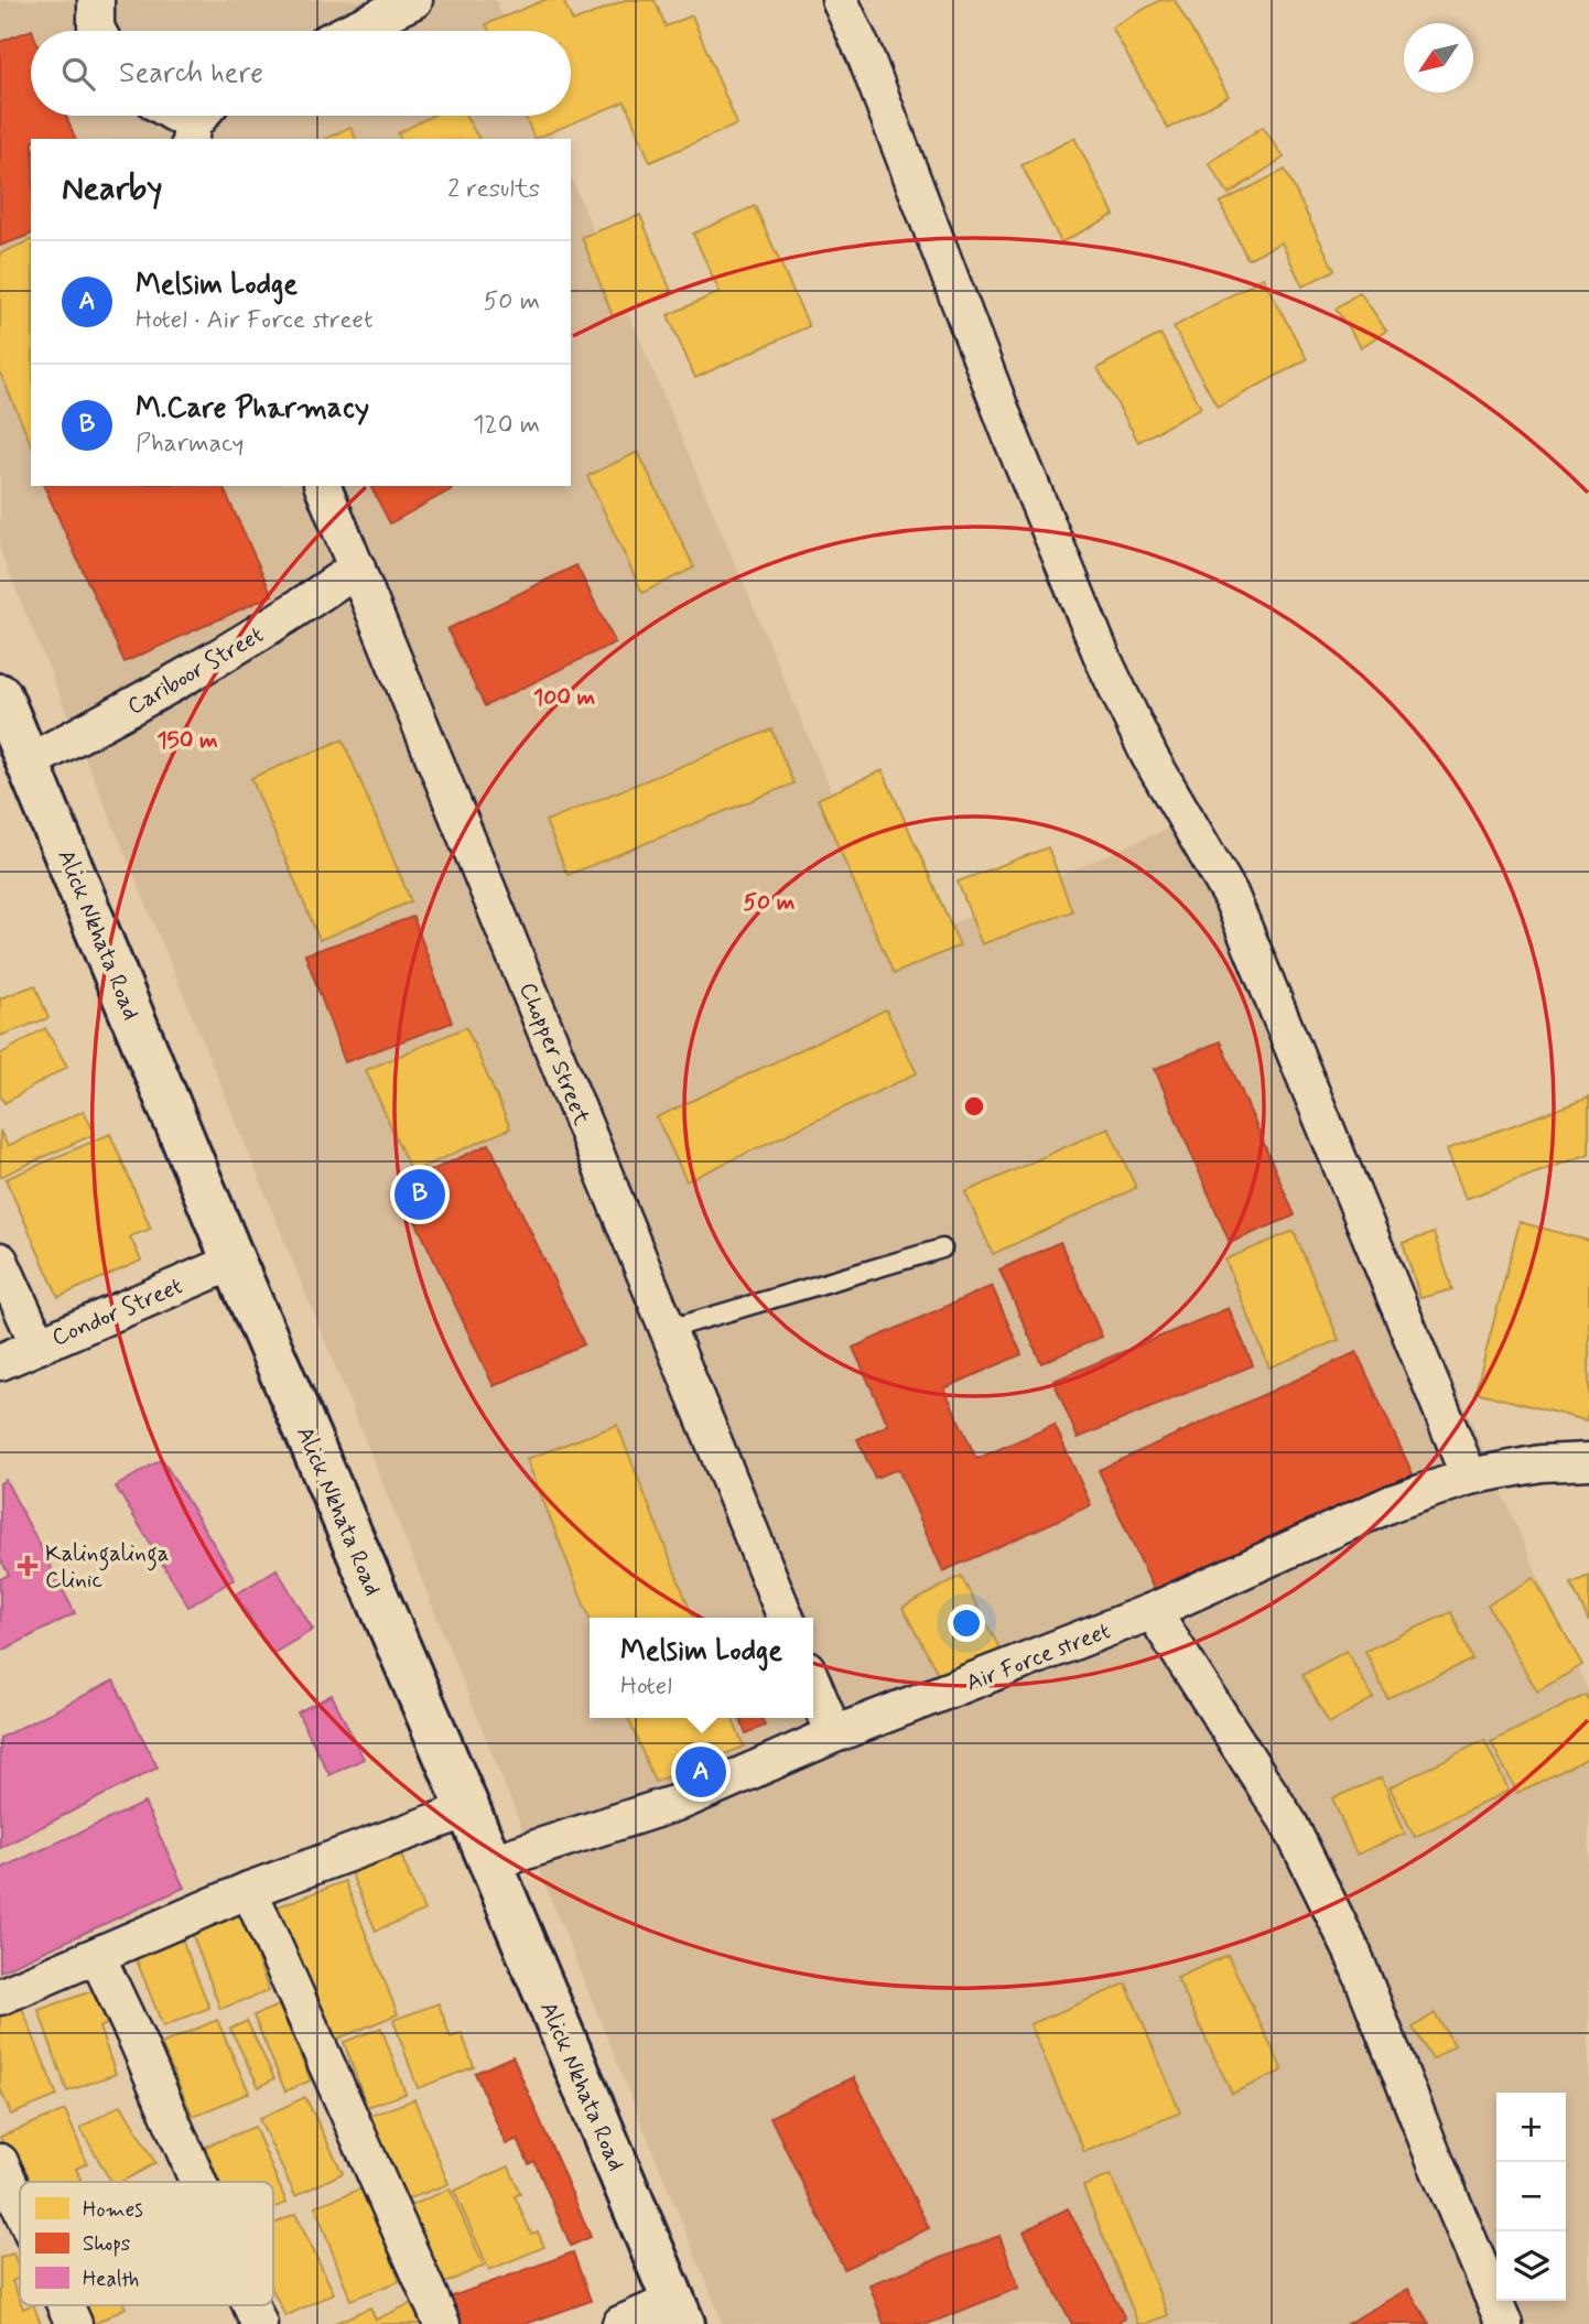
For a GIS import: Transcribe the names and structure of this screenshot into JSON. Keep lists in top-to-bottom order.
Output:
{
  "streets": {
    "main road": ["Alick Nkhata Road"],
    "street": [
      "Cariboor Street",
      "Chopper Street",
      "Condor Street",
      "Air Force street"
    ]
  },
  "crossings": [
    ["Cariboor Street", "Alick Nkhata Road"],
    ["Cariboor Street", "Chopper Street"],
    ["Alick Nkhata Road", "Condor Street"],
    ["Alick Nkhata Road", "Air Force street"]
  ],
  "places": {
    "health": ["Kalingalinga Clinic"]
  },
  "legend": ["Homes", "Shops", "Health"],
  "north": "bottom left",
  "page": {
    "search": "Search here",
    "heading": ["Nearby", "2 results"],
    "list": [
      {
        "mark": "A",
        "name": "Melsim Lodge",
        "note": "Hotel · Air Force street",
        "value": "50 m"
      },
      {
        "mark": "B",
        "name": "M.Care Pharmacy",
        "note": "Pharmacy",
        "value": "120 m"
      }
    ],
    "pins": ["B", "A"],
    "popup": ["Melsim Lodge", "Hotel"],
    "map_buttons": ["+", "−"]
  },
  "rings": ["100 m", "150 m", "50 m"]
}
